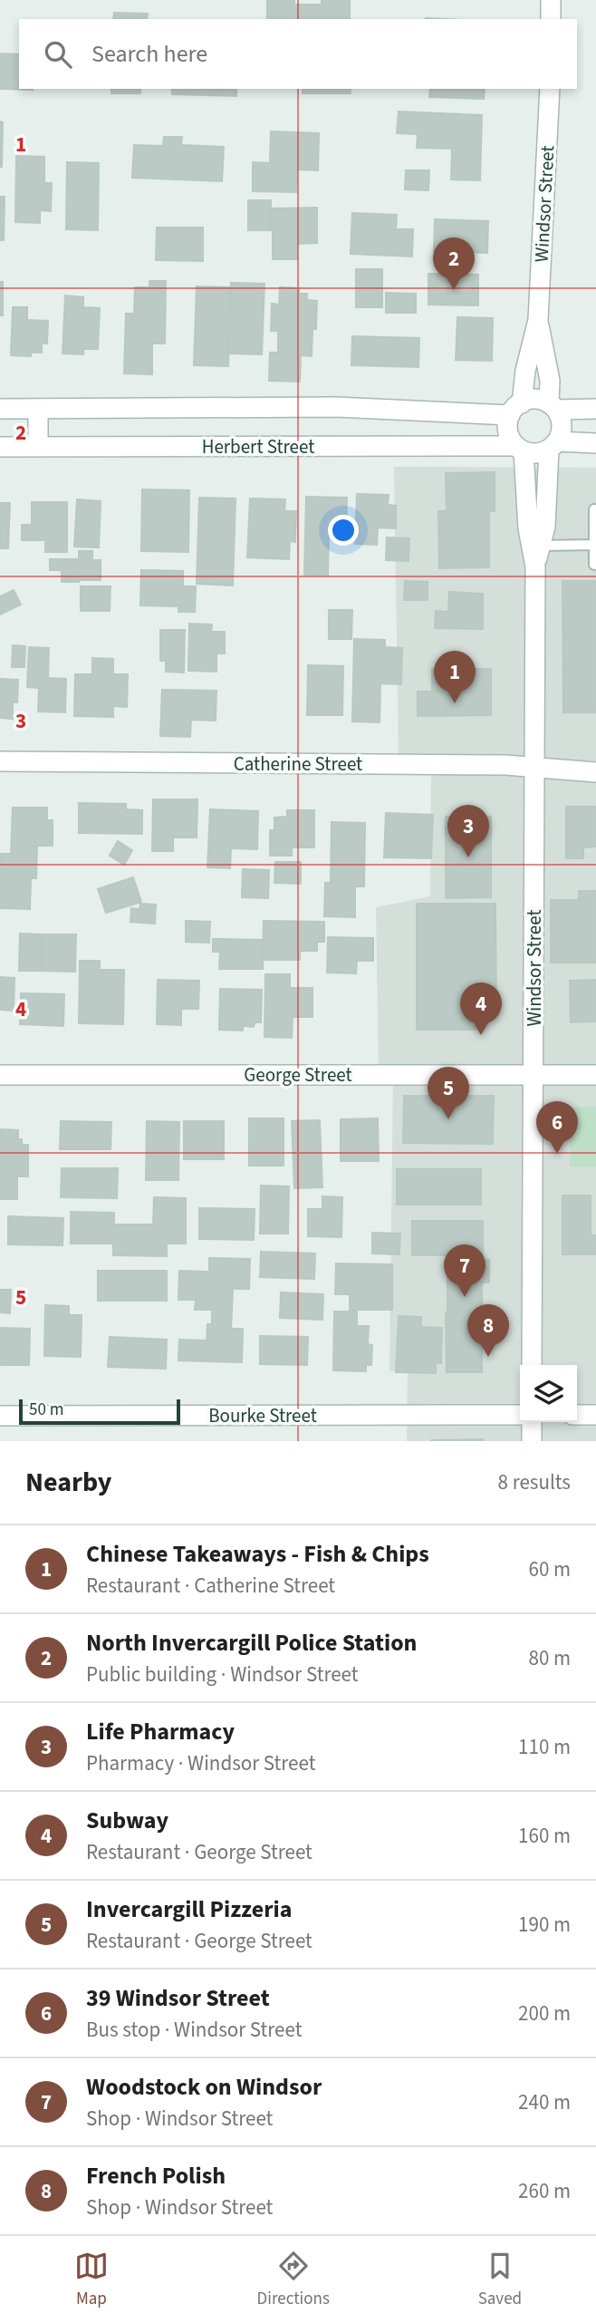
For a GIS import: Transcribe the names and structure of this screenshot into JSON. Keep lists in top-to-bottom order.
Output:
{
  "streets": {
    "street": [
      "Windsor Street",
      "Herbert Street",
      "Catherine Street",
      "George Street",
      "Bourke Street"
    ]
  },
  "crossings": [
    ["Windsor Street", "Herbert Street"],
    ["Windsor Street", "Catherine Street"],
    ["Windsor Street", "George Street"]
  ],
  "scale_bar": "50 m",
  "page": {
    "search": "Search here",
    "pins": [
      "2",
      "1",
      "3",
      "4",
      "5",
      "6",
      "7",
      "8"
    ],
    "scale": "50 m",
    "heading": ["Nearby", "8 results"],
    "list": [
      {
        "mark": "1",
        "name": "Chinese Takeaways - Fish & Chips",
        "note": "Restaurant · Catherine Street",
        "value": "60 m"
      },
      {
        "mark": "2",
        "name": "North Invercargill Police Station",
        "note": "Public building · Windsor Street",
        "value": "80 m"
      },
      {
        "mark": "3",
        "name": "Life Pharmacy",
        "note": "Pharmacy · Windsor Street",
        "value": "110 m"
      },
      {
        "mark": "4",
        "name": "Subway",
        "note": "Restaurant · George Street",
        "value": "160 m"
      },
      {
        "mark": "5",
        "name": "Invercargill Pizzeria",
        "note": "Restaurant · George Street",
        "value": "190 m"
      },
      {
        "mark": "6",
        "name": "39 Windsor Street",
        "note": "Bus stop · Windsor Street",
        "value": "200 m"
      },
      {
        "mark": "7",
        "name": "Woodstock on Windsor",
        "note": "Shop · Windsor Street",
        "value": "240 m"
      },
      {
        "mark": "8",
        "name": "French Polish",
        "note": "Shop · Windsor Street",
        "value": "260 m"
      }
    ],
    "nav": ["Map", "Directions", "Saved"]
  },
  "grid": {
    "rows": [
      "1",
      "2",
      "3",
      "4",
      "5"
    ]
  }
}
